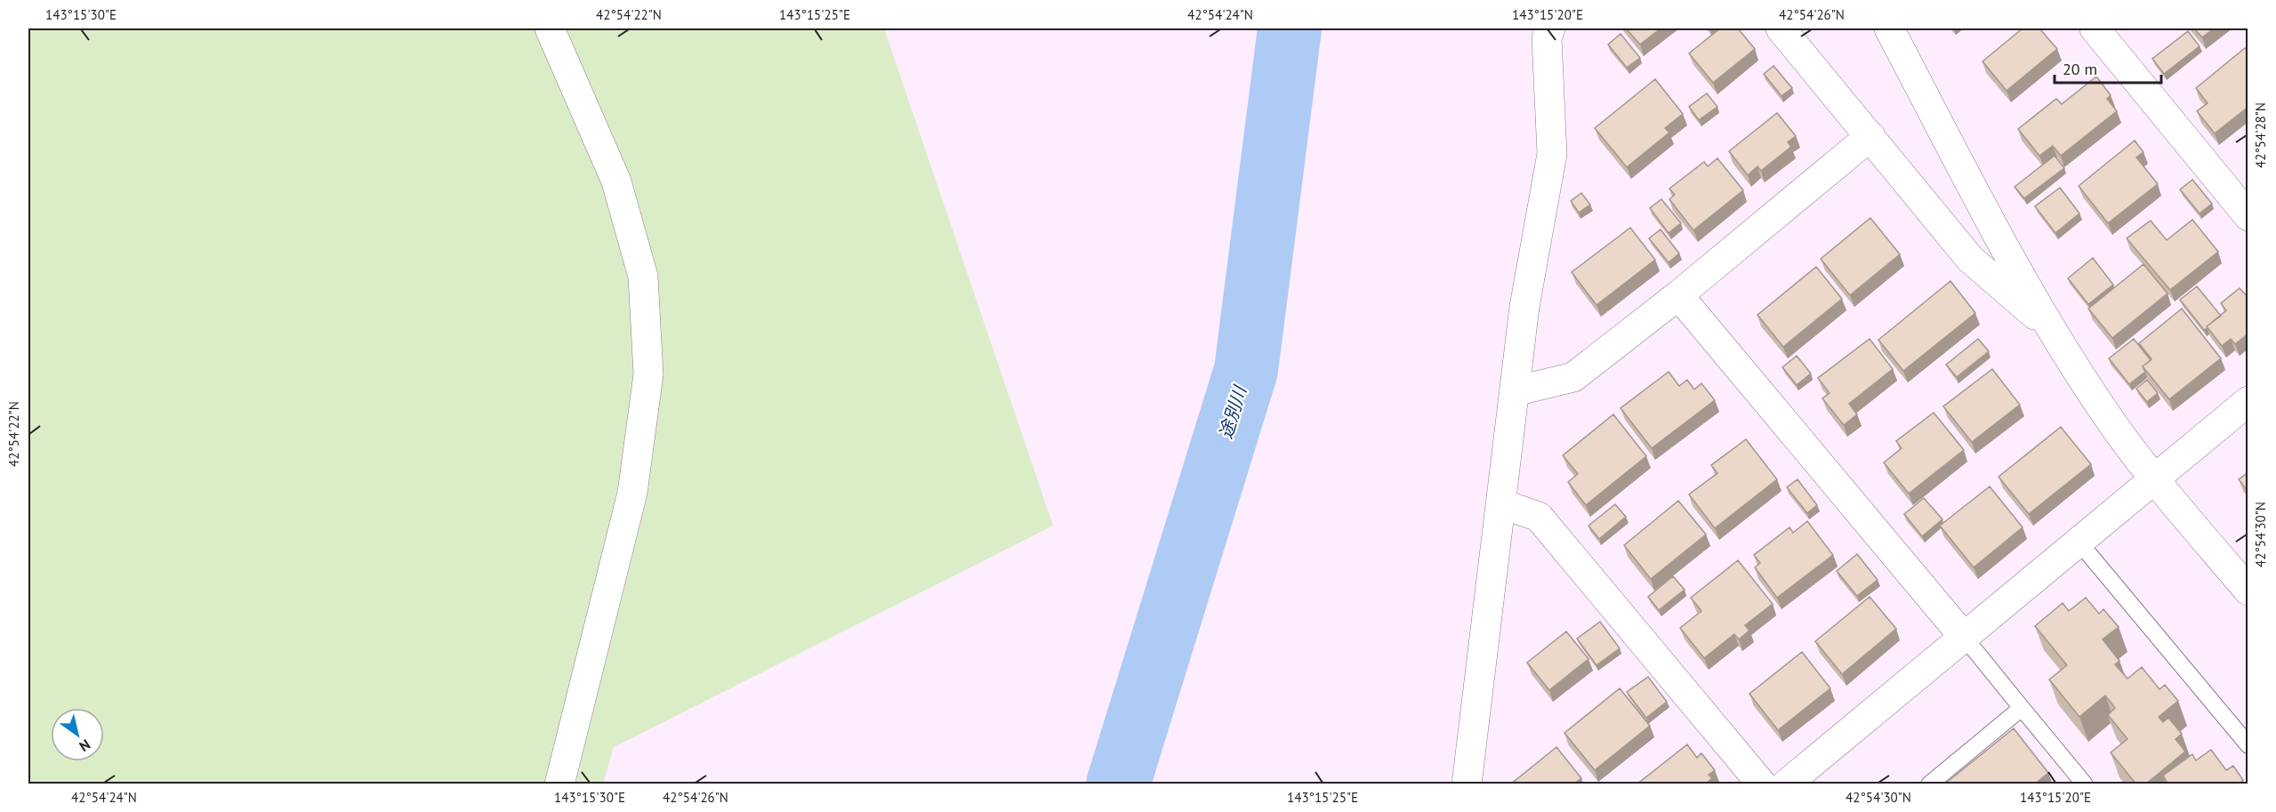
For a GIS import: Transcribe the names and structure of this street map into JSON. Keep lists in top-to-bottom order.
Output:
{
  "water": ["途別川"],
  "scale_bar": "20 m",
  "north": "bottom right",
  "coordinates": [
    "143°15'30\"E",
    "42°54'22\"N",
    "143°15'25\"E",
    "42°54'24\"N",
    "143°15'20\"E",
    "42°54'26\"N",
    "42°54'28\"N",
    "42°54'30\"N"
  ]
}
